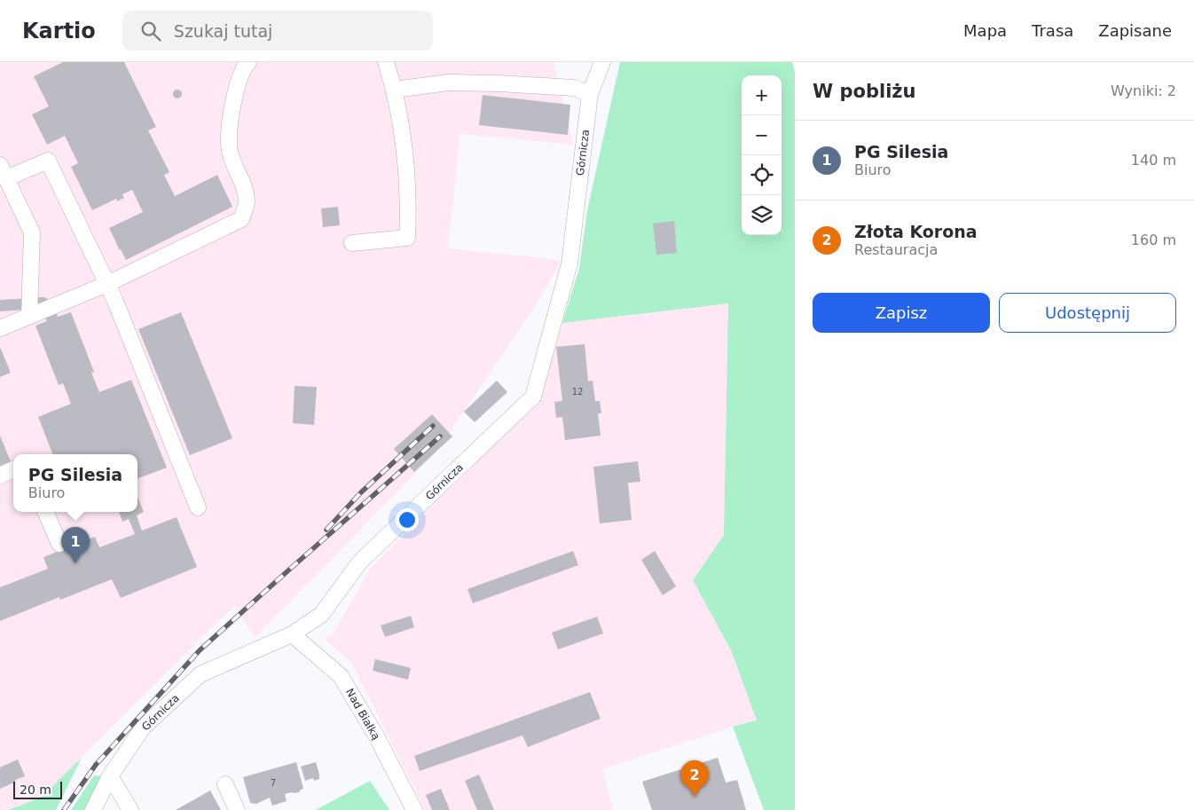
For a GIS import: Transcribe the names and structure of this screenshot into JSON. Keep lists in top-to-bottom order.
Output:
{
  "streets": {
    "lane": ["Górnicza", "Nad Białką"]
  },
  "crossings": [
    ["Górnicza", "Nad Białką"]
  ],
  "house_numbers": ["12", "7"],
  "scale_bar": "20 m",
  "page": {
    "header": "Kartio",
    "search": "Szukaj tutaj",
    "nav": ["Mapa", "Trasa", "Zapisane"],
    "heading": ["W pobliżu", "Wyniki: 2"],
    "map_buttons": ["+", "−"],
    "list": [
      {
        "mark": "1",
        "name": "PG Silesia",
        "note": "Biuro",
        "value": "140 m"
      },
      {
        "mark": "2",
        "name": "Złota Korona",
        "note": "Restauracja",
        "value": "160 m"
      }
    ],
    "buttons": ["Zapisz", "Udostępnij"],
    "popup": ["PG Silesia", "Biuro"],
    "pins": ["1", "2"],
    "scale": "20 m"
  }
}
